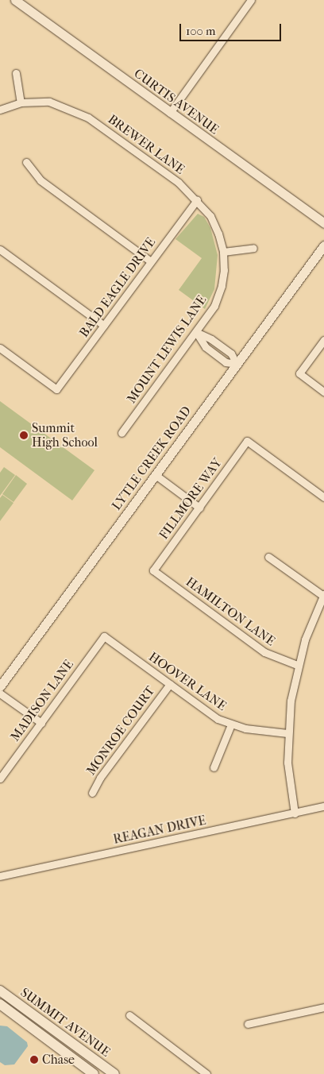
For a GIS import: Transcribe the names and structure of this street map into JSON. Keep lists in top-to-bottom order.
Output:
{
  "streets": {
    "main road": ["SUMMIT AVENUE"],
    "street": [
      "CURTIS AVENUE",
      "BREWER LANE",
      "BALD EAGLE DRIVE",
      "MOUNT LEWIS LANE",
      "LYTLE CREEK ROAD",
      "FILLMORE WAY",
      "HAMILTON LANE",
      "HOOVER LANE",
      "MADISON LANE",
      "MONROE COURT",
      "REAGAN DRIVE"
    ]
  },
  "crossings": [
    ["BREWER LANE", "BALD EAGLE DRIVE"],
    ["BREWER LANE", "MOUNT LEWIS LANE"],
    ["FILLMORE WAY", "HAMILTON LANE"],
    ["HOOVER LANE", "MADISON LANE"],
    ["HOOVER LANE", "MONROE COURT"]
  ],
  "places": ["Summit High School", "Chase"],
  "scale_bar": "100 m"
}
